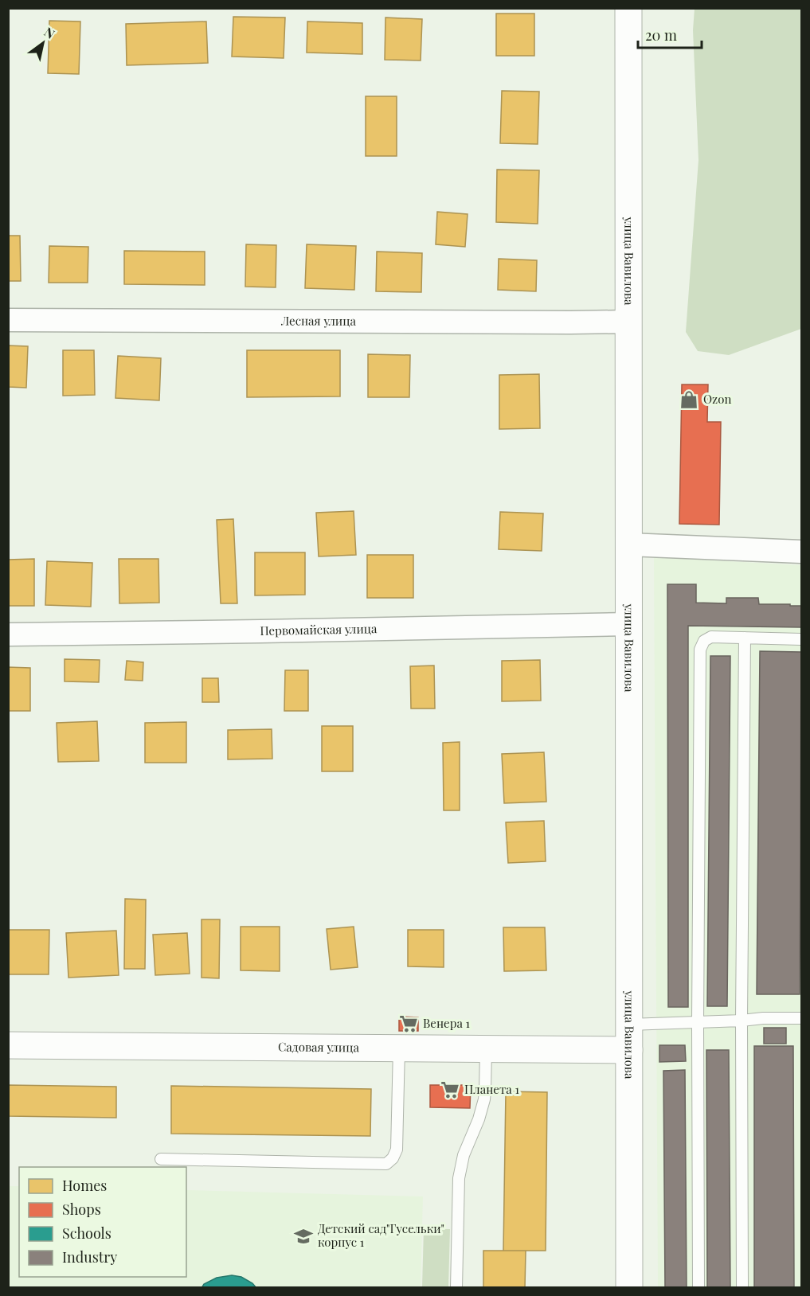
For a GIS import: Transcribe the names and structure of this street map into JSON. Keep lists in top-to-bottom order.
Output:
{
  "streets": {
    "street": [
      "улица Вавилова",
      "Лесная улица",
      "Первомайская улица",
      "Садовая улица"
    ]
  },
  "crossings": [
    ["улица Вавилова", "Лесная улица"],
    ["улица Вавилова", "Первомайская улица"],
    ["улица Вавилова", "Садовая улица"]
  ],
  "places": {
    "shop": ["Ozon"],
    "supermarket": ["Венера 1", "Планета 1"],
    "school or university": ["Детский сад\"Гусельки\" корпус 1"]
  },
  "legend": [
    "Homes",
    "Shops",
    "Schools",
    "Industry"
  ],
  "scale_bar": "20 m",
  "north": "top right"
}
